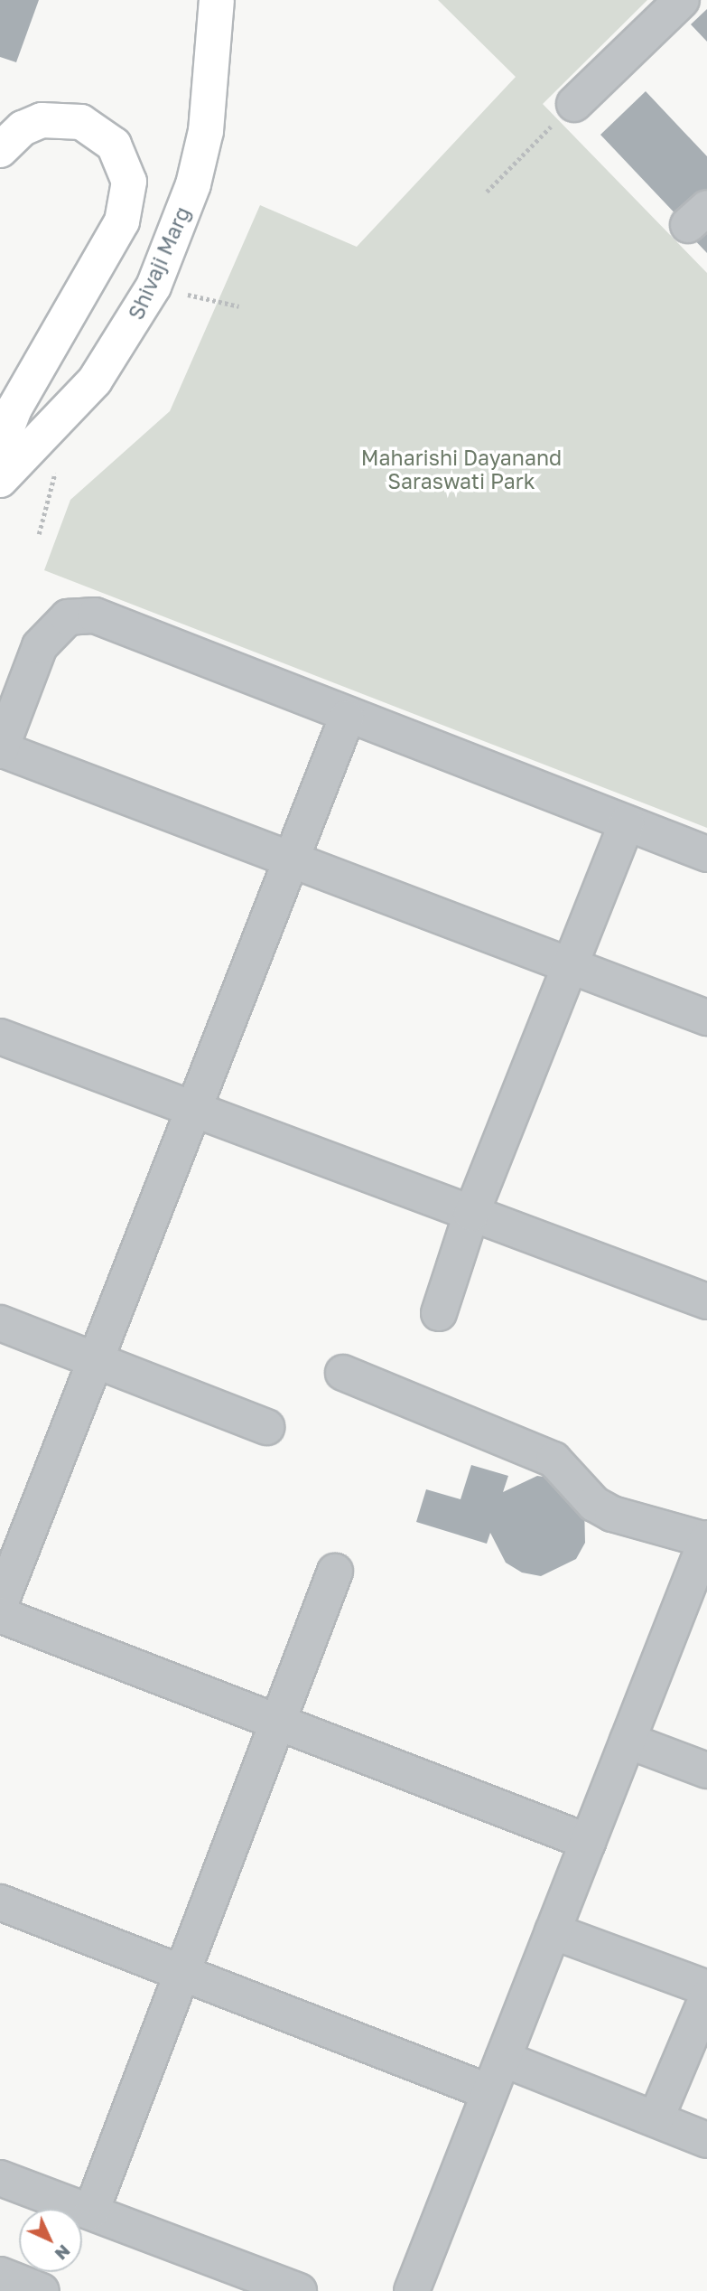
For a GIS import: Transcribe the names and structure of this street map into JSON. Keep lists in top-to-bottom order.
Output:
{
  "streets": {
    "main road": ["Shivaji Marg"]
  },
  "parks": ["Maharishi Dayanand Saraswati Park"],
  "north": "bottom right"
}
